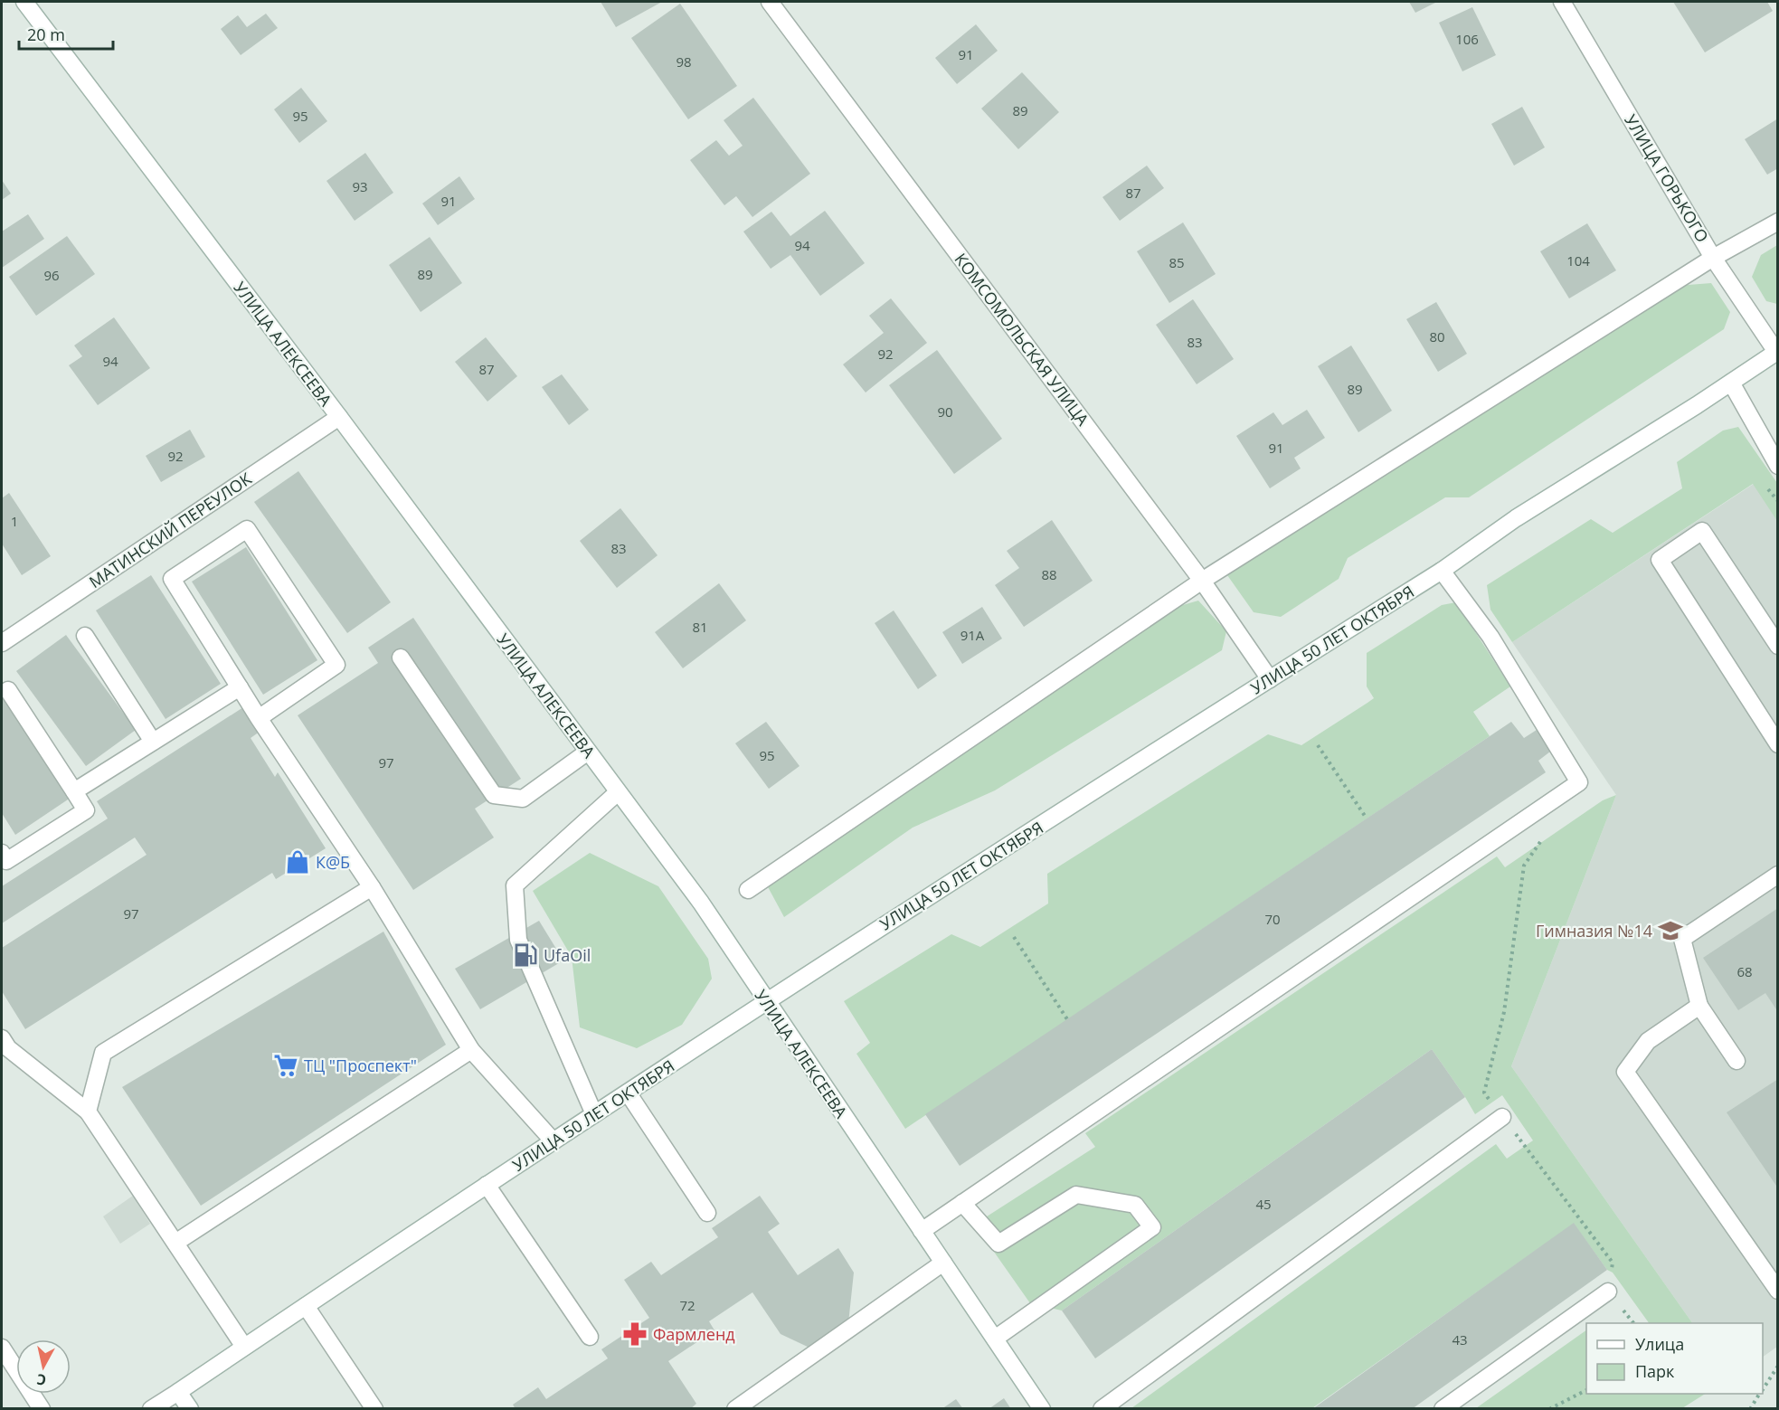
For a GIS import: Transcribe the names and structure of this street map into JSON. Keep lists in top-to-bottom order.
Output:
{
  "streets": {
    "main road": [
      "УЛИЦА ГОРЬКОГО",
      "КОМСОМОЛЬСКАЯ УЛИЦА",
      "УЛИЦА АЛЕКСЕЕВА",
      "МАТИНСКИЙ ПЕРЕУЛОК",
      "УЛИЦА 50 ЛЕТ ОКТЯБРЯ"
    ]
  },
  "crossings": [
    ["УЛИЦА ГОРЬКОГО", "УЛИЦА 50 ЛЕТ ОКТЯБРЯ"],
    ["КОМСОМОЛЬСКАЯ УЛИЦА", "УЛИЦА 50 ЛЕТ ОКТЯБРЯ"],
    ["УЛИЦА АЛЕКСЕЕВА", "МАТИНСКИЙ ПЕРЕУЛОК"],
    ["УЛИЦА АЛЕКСЕЕВА", "УЛИЦА 50 ЛЕТ ОКТЯБРЯ"]
  ],
  "places": {
    "shop": ["К@Б"],
    "school or university": ["Гимназия №14"],
    "fuel station": ["UfaOil"],
    "supermarket": ["ТЦ \"Проспект\""],
    "pharmacy": ["Фармленд"]
  },
  "house_numbers": [
    "106",
    "91",
    "98",
    "89",
    "95",
    "93",
    "87",
    "91",
    "94",
    "104",
    "85",
    "89",
    "96",
    "80",
    "83",
    "92",
    "94",
    "87",
    "89",
    "90",
    "91",
    "92",
    "1",
    "83",
    "88",
    "81",
    "91А",
    "95",
    "97",
    "97",
    "70",
    "68",
    "45",
    "72",
    "43"
  ],
  "legend": ["Улица", "Парк"],
  "scale_bar": "20 m",
  "north": "bottom"
}
